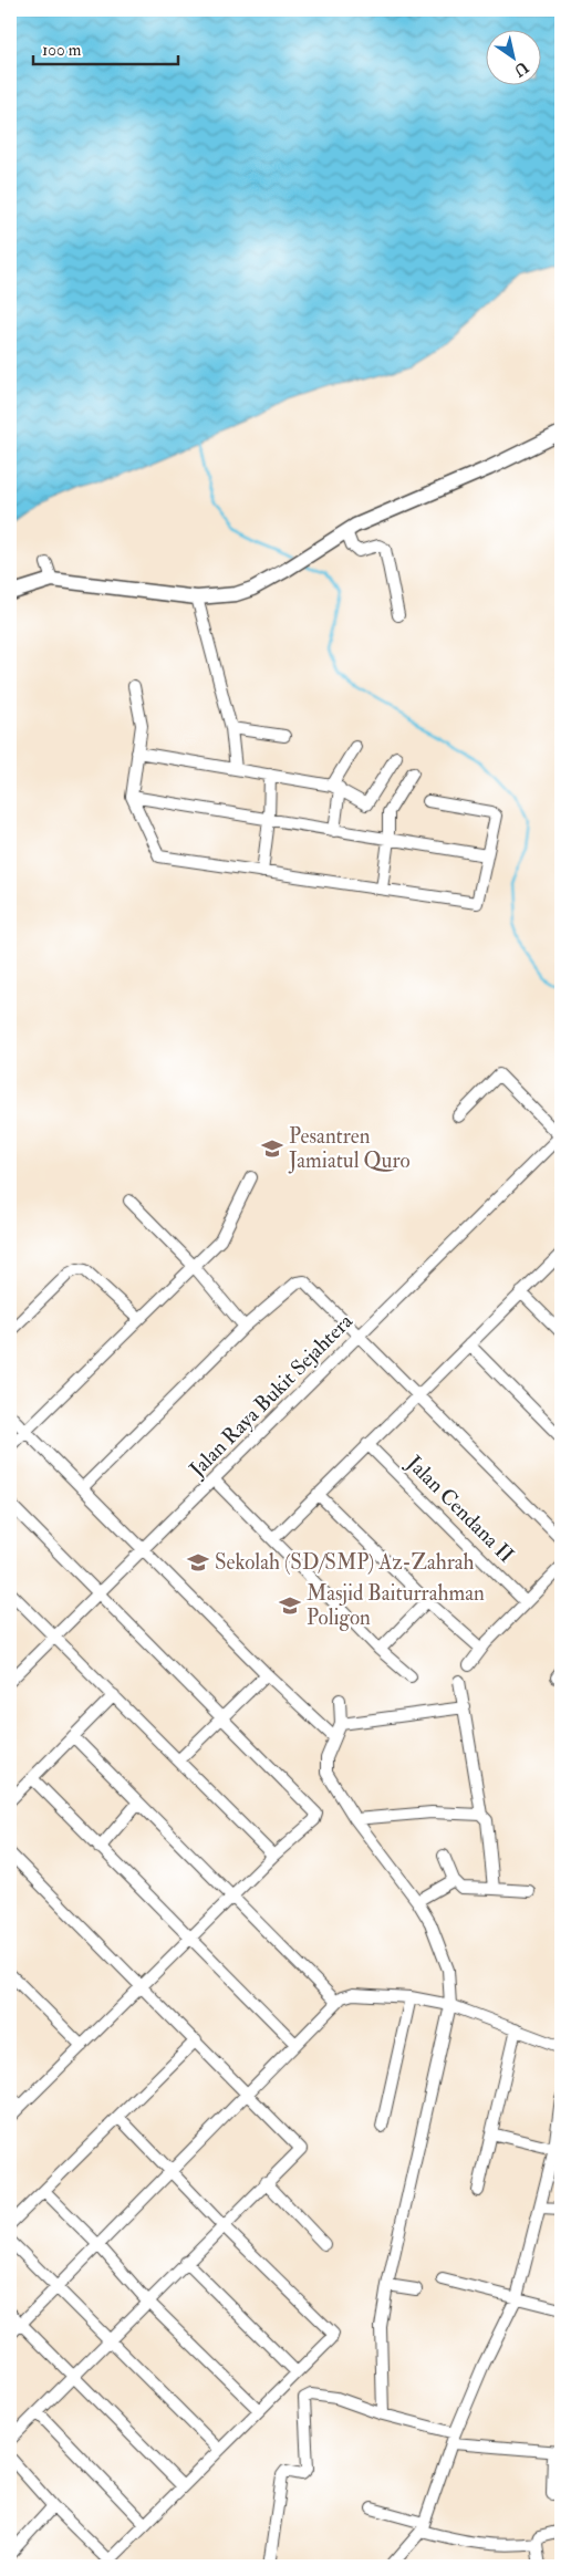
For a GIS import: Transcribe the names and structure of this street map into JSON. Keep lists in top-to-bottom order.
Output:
{
  "streets": {
    "street": ["Jalan Raya Bukit Sejahtera", "Jalan Cendana II"]
  },
  "places": {
    "school or university": ["Pesantren Jamiatul Quro", "Sekolah (SD/SMP) Az-Zahrah", "Masjid Baiturrahman Poligon"]
  },
  "scale_bar": "100 m",
  "north": "bottom right"
}
